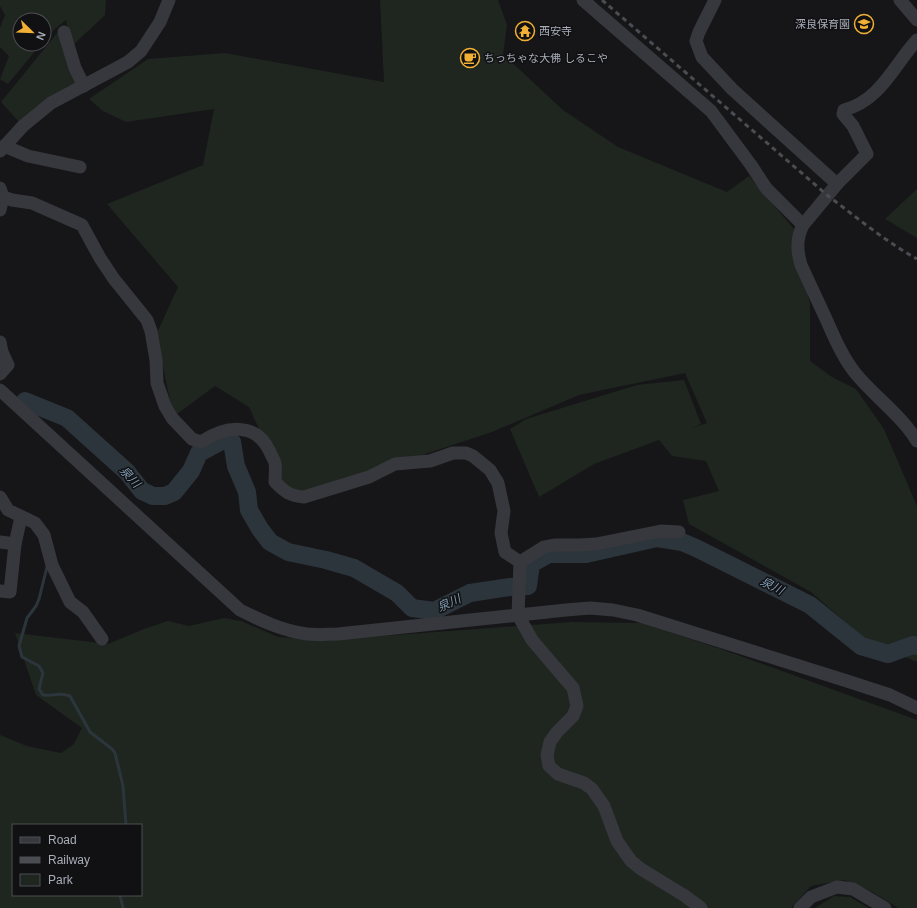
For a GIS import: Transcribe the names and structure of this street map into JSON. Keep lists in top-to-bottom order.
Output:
{
  "water": ["泉川"],
  "places": {
    "school or university": ["深良保育園"],
    "temple": ["西安寺"],
    "cafe": ["ちっちゃな大佛 しるこや"]
  },
  "legend": ["Road", "Railway", "Park"],
  "north": "bottom right"
}
